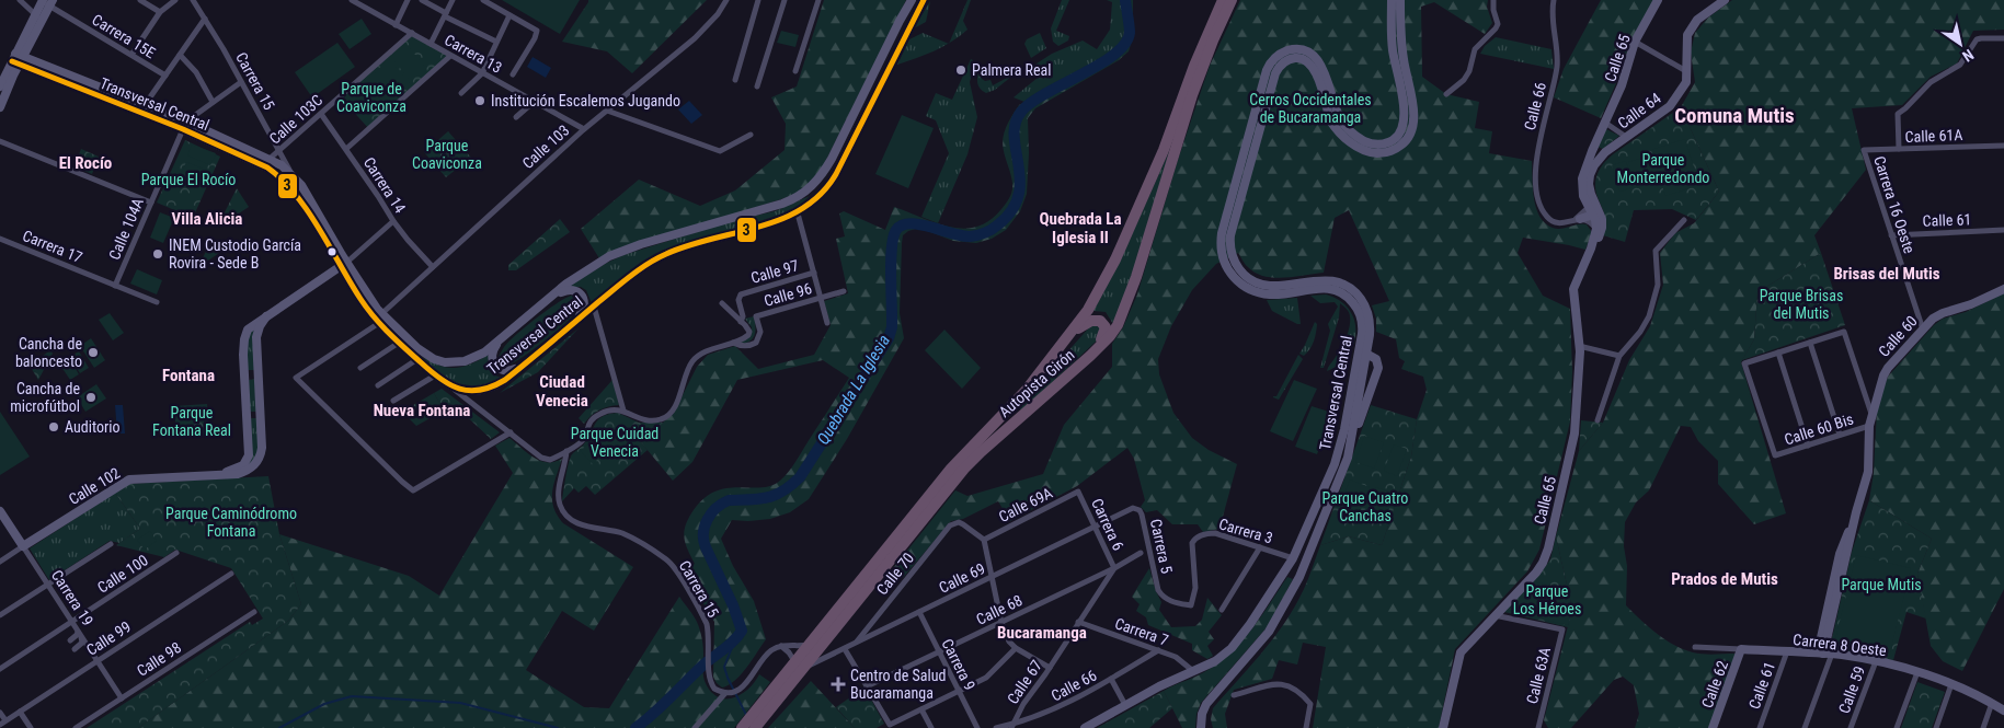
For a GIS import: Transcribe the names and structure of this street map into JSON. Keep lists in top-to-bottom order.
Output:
{
  "streets": {
    "highway": ["Autopista Girón"],
    "main road": [
      "Calle 65",
      "Transversal Central",
      "Calle 64",
      "Calle 60",
      "Calle 102",
      "Carrera 19",
      "Carrera 8 Oeste",
      "Calle 62"
    ],
    "street": [
      "Carrera 15E",
      "Carrera 13",
      "Carrera 15",
      "Calle 66",
      "Calle 103C",
      "Calle 61A",
      "Calle 103",
      "Carrera 14",
      "Carrera 16 Oeste",
      "Calle 61",
      "Calle 104A",
      "Carrera 17",
      "Calle 97",
      "Calle 96",
      "Calle 60 Bis",
      "Calle 69A",
      "Carrera 6",
      "Carrera 3",
      "Carrera 5",
      "Calle 100",
      "Calle 70",
      "Calle 69",
      "Calle 68",
      "Carrera 7",
      "Calle 99",
      "Calle 98",
      "Carrera 9",
      "Calle 63A",
      "Calle 67",
      "Calle 59"
    ]
  },
  "crossings": [
    ["Carrera 13", "Calle 103C"],
    ["Carrera 13", "Calle 103"],
    ["Calle 65", "Calle 64"],
    ["Calle 65", "Calle 63A"],
    ["Carrera 15", "Transversal Central"],
    ["Carrera 15", "Calle 103C"],
    ["Transversal Central", "Calle 103C"],
    ["Transversal Central", "Calle 103"],
    ["Transversal Central", "Calle 104A"],
    ["Transversal Central", "Carrera 3"],
    ["Transversal Central", "Carrera 7"],
    ["Calle 66", "Carrera 7"],
    ["Calle 66", "Calle 67"],
    ["Calle 103C", "Carrera 14"],
    ["Calle 61A", "Carrera 16 Oeste"],
    ["Calle 103", "Carrera 14"],
    ["Carrera 16 Oeste", "Calle 61"],
    ["Carrera 16 Oeste", "Calle 60"],
    ["Calle 61", "Carrera 8 Oeste"],
    ["Calle 104A", "Carrera 17"],
    ["Calle 60", "Calle 60 Bis"],
    ["Calle 60", "Carrera 8 Oeste"],
    ["Autopista Girón", "Calle 69"],
    ["Calle 102", "Carrera 19"],
    ["Calle 69A", "Carrera 6"],
    ["Calle 69A", "Calle 70"],
    ["Carrera 6", "Calle 69"],
    ["Carrera 6", "Calle 68"],
    ["Carrera 6", "Calle 67"],
    ["Carrera 3", "Carrera 5"],
    ["Carrera 5", "Calle 69"],
    ["Calle 100", "Carrera 19"],
    ["Calle 70", "Calle 69"],
    ["Calle 69", "Carrera 9"],
    ["Carrera 19", "Calle 99"],
    ["Carrera 19", "Calle 98"],
    ["Calle 68", "Carrera 9"],
    ["Calle 68", "Calle 67"],
    ["Carrera 7", "Calle 67"],
    ["Carrera 8 Oeste", "Calle 62"],
    ["Carrera 8 Oeste", "Calle 59"]
  ],
  "districts": [
    "Comuna Mutis",
    "El Rocío",
    "Villa Alicia",
    "Quebrada La Iglesia II",
    "Brisas del Mutis",
    "Fontana",
    "Ciudad Venecia",
    "Nueva Fontana",
    "Prados de Mutis",
    "Bucaramanga"
  ],
  "water": ["Quebrada La Iglesia"],
  "parks": [
    "Parque de Coaviconza",
    "Cerros Occidentales de Bucaramanga",
    "Parque Coaviconza",
    "Parque Monterredondo",
    "Parque El Rocío",
    "Parque Brisas del Mutis",
    "Parque Fontana Real",
    "Parque Cuidad Venecia",
    "Parque Cuatro Canchas",
    "Parque Caminódromo Fontana",
    "Parque Mutis",
    "Parque Los Héroes"
  ],
  "places": {
    "other": [
      "Palmera Real",
      "Institución Escalemos Jugando",
      "INEM Custodio García Rovira - Sede B",
      "Cancha de baloncesto",
      "Cancha de microfútbol",
      "Auditorio"
    ],
    "health": ["Centro de Salud Bucaramanga"]
  },
  "lines": ["transit line 3"],
  "north": "bottom right"
}
